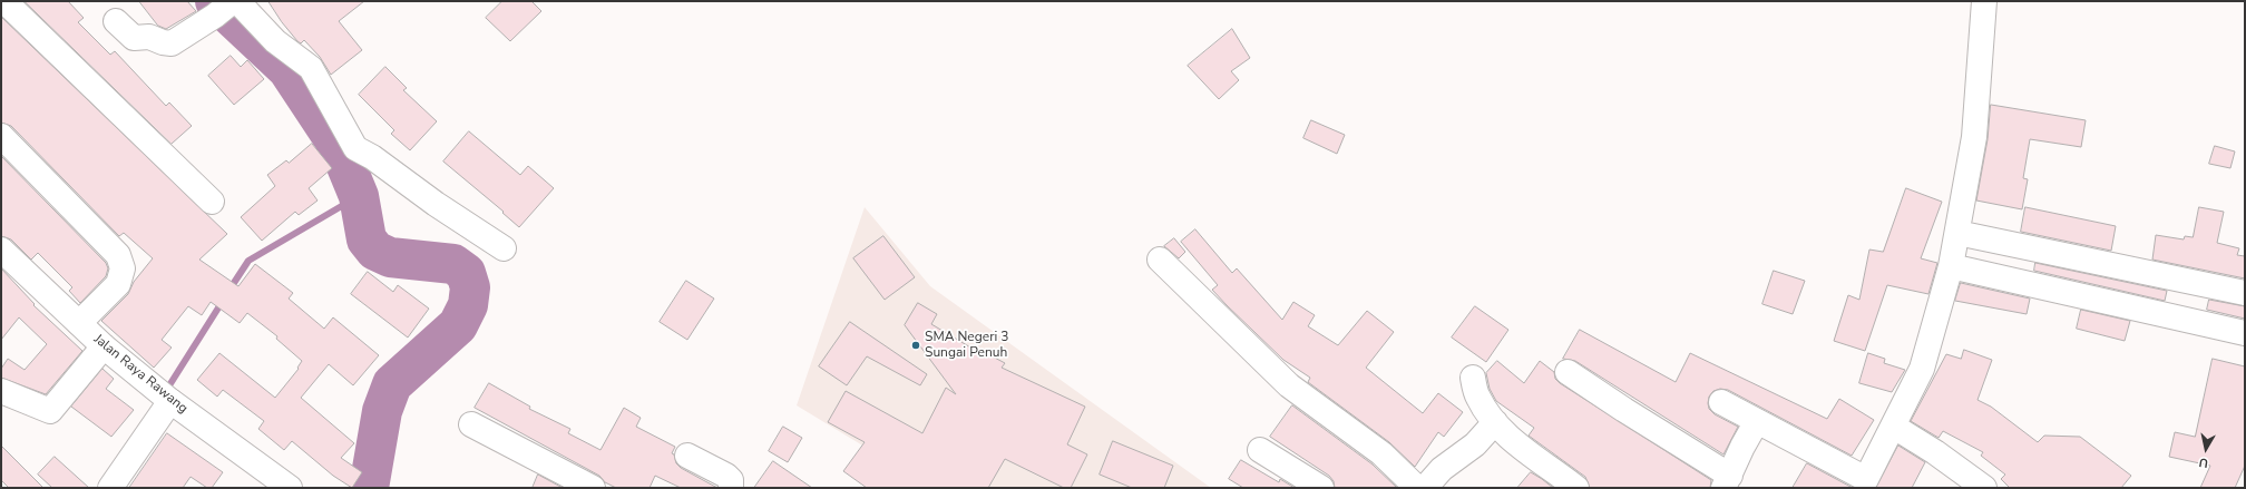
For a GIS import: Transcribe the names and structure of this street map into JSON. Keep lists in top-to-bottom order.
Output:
{
  "streets": {
    "street": ["Jalan Raya Rawang"]
  },
  "places": ["SMA Negeri 3 Sungai Penuh"],
  "north": "bottom"
}
